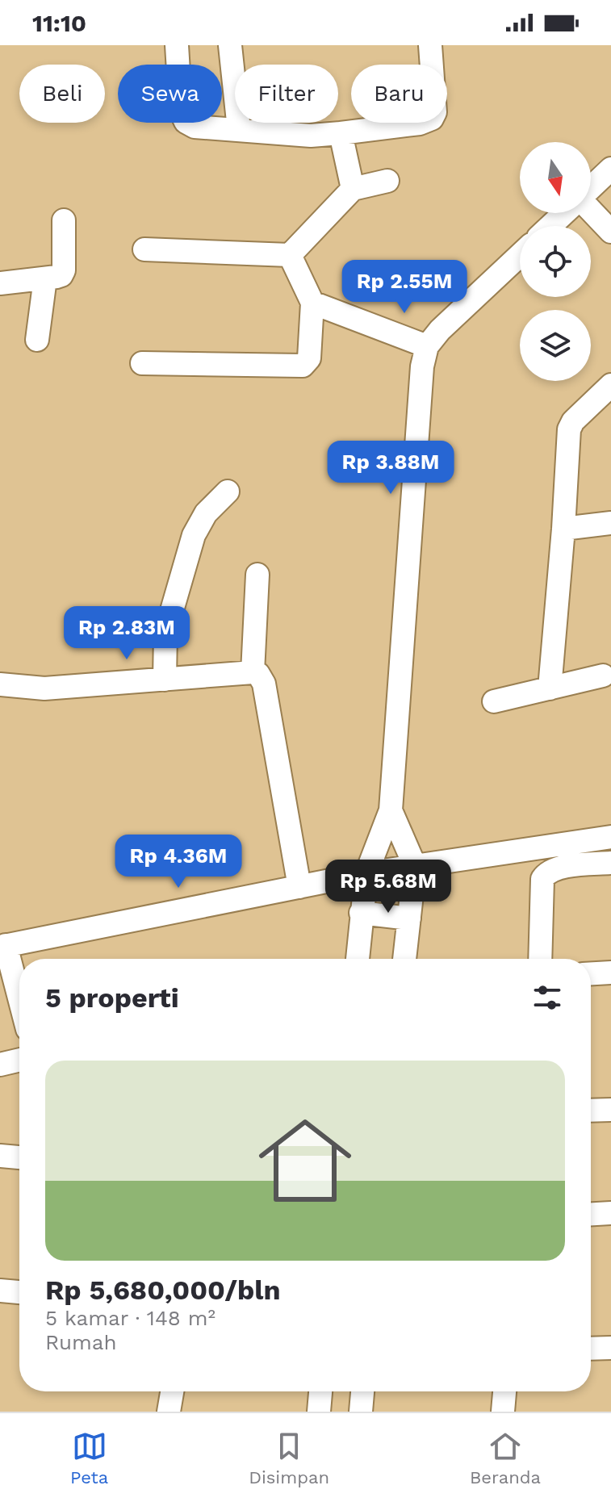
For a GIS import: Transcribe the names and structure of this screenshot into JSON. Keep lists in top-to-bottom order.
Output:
{
  "north": "bottom",
  "page": {
    "status": "11:10",
    "chip": [
      "Beli",
      "Sewa",
      "Filter",
      "Baru"
    ],
    "price": [
      "Rp 2.55M",
      "Rp 3.88M",
      "Rp 2.83M",
      "Rp 4.36M",
      "Rp 5.68M"
    ],
    "heading": "5 properti",
    "list": [
      {
        "name": "Rp 5,680,000/bln",
        "note": "5 kamar · 148 m² · Rumah"
      }
    ],
    "tabs": ["Peta", "Disimpan", "Beranda"]
  }
}
